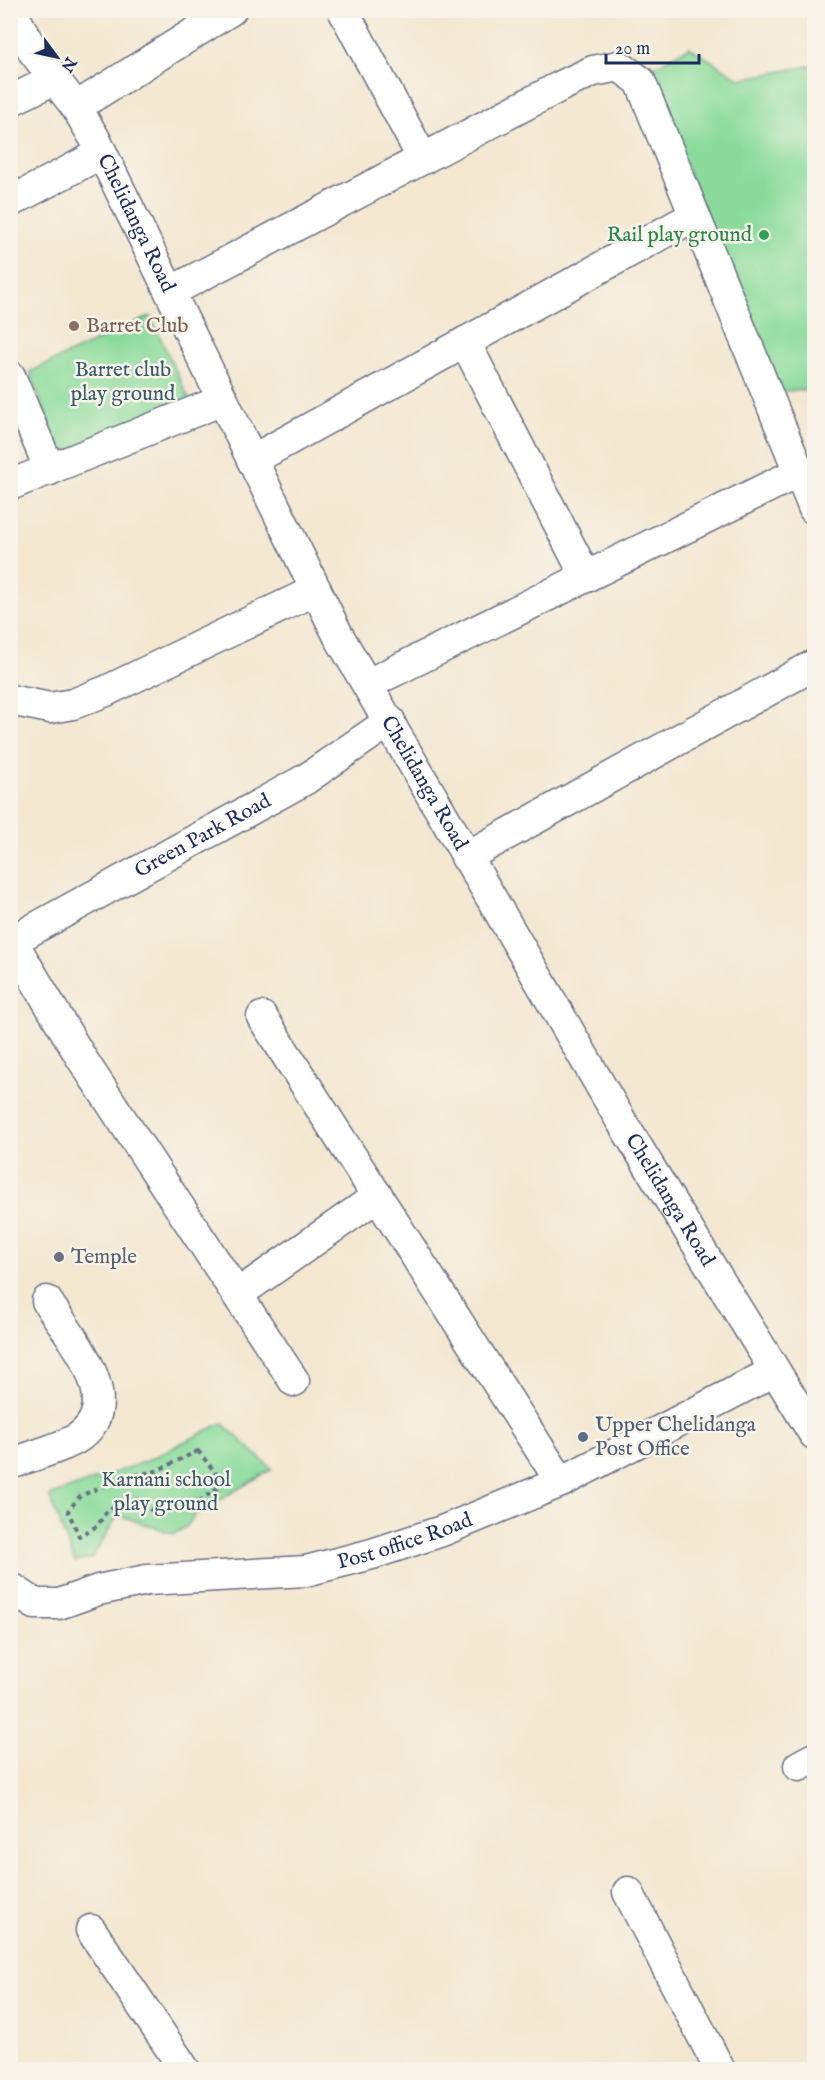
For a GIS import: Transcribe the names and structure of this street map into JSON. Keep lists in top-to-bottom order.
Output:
{
  "streets": {
    "street": ["Chelidanga Road", "Green Park Road", "Post office Road"]
  },
  "crossings": [
    ["Chelidanga Road", "Green Park Road"],
    ["Chelidanga Road", "Post office Road"]
  ],
  "parks": ["Barret club play ground", "Karnani school play ground"],
  "places": [
    "Rail play ground",
    "Barret Club",
    "Temple",
    "Upper Chelidanga Post Office"
  ],
  "scale_bar": "20 m",
  "north": "bottom right"
}
